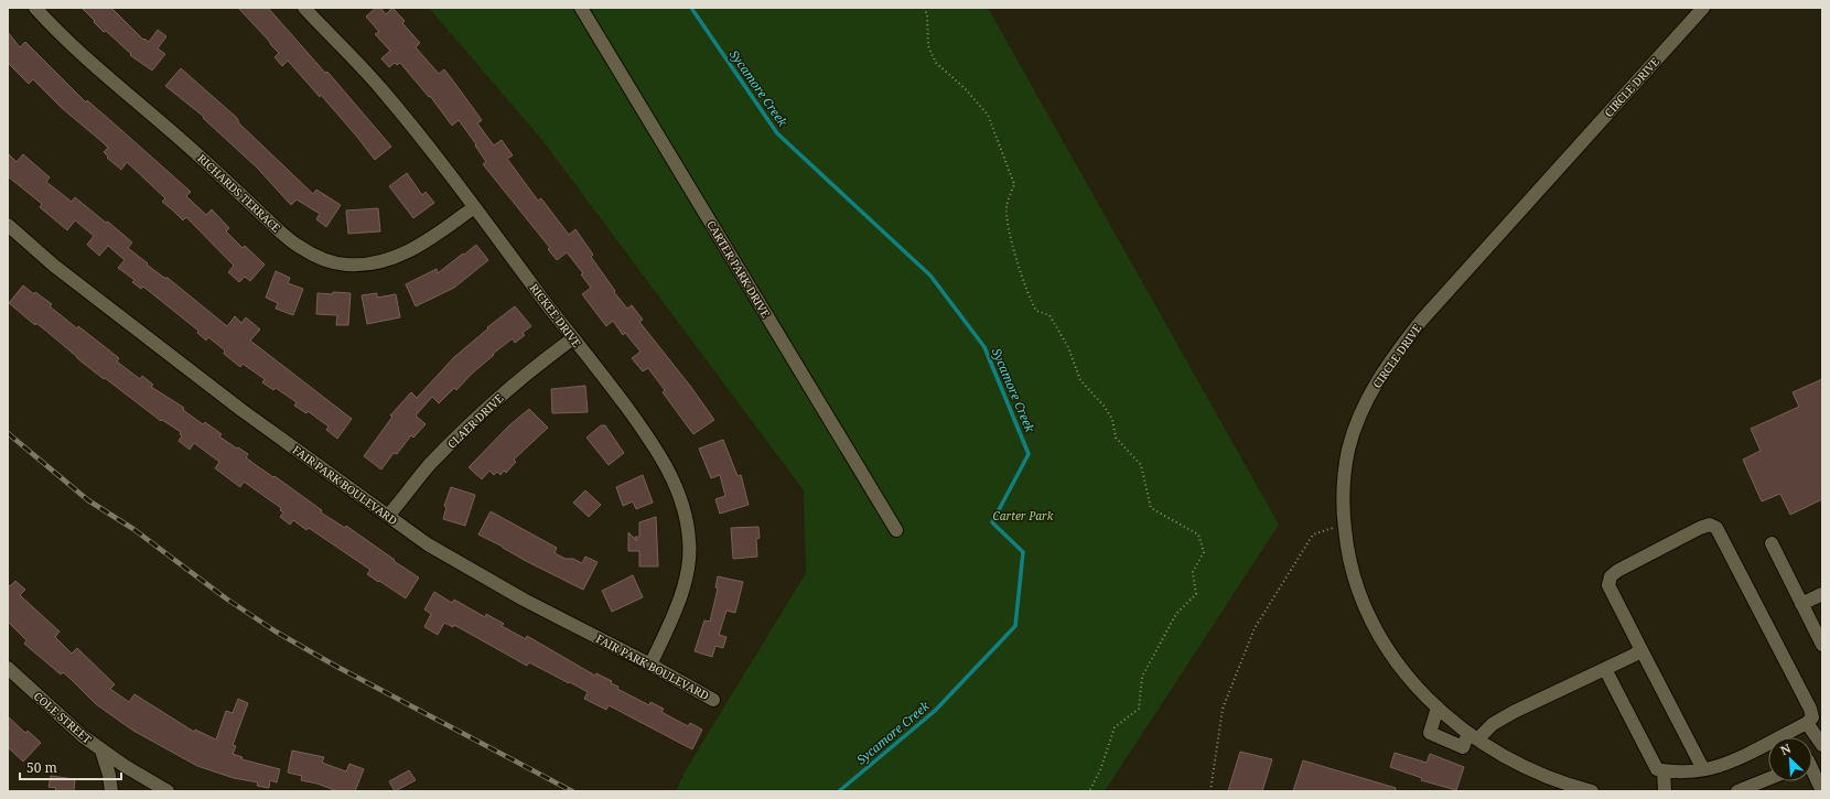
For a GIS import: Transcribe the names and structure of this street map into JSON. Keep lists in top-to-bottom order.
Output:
{
  "streets": {
    "street": [
      "CIRCLE DRIVE",
      "RICHARDS TERRACE",
      "CARTER PARK DRIVE",
      "RICKEE DRIVE",
      "CLAER DRIVE",
      "FAIR PARK BOULEVARD",
      "COLE STREET"
    ]
  },
  "crossings": [
    ["RICHARDS TERRACE", "RICKEE DRIVE"],
    ["RICKEE DRIVE", "CLAER DRIVE"],
    ["RICKEE DRIVE", "FAIR PARK BOULEVARD"],
    ["CLAER DRIVE", "FAIR PARK BOULEVARD"]
  ],
  "water": ["Sycamore Creek"],
  "parks": ["Carter Park"],
  "scale_bar": "50 m",
  "north": "top left"
}
